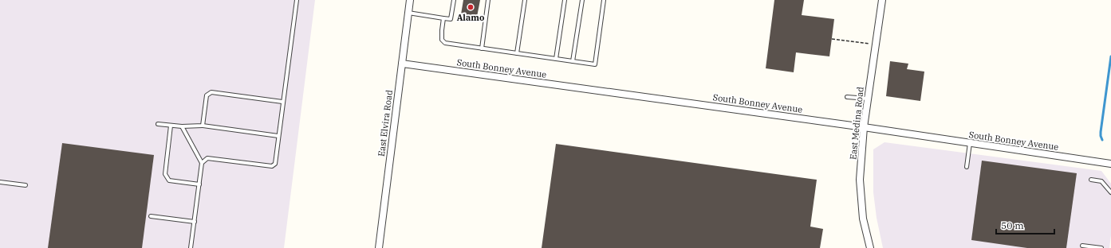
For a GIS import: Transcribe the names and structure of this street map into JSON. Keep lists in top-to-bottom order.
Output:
{
  "streets": {
    "street": ["South Bonney Avenue", "East Elvira Road", "East Medina Road"]
  },
  "crossings": [
    ["South Bonney Avenue", "East Elvira Road"],
    ["South Bonney Avenue", "East Medina Road"]
  ],
  "places": ["Alamo"],
  "scale_bar": "50 m"
}
